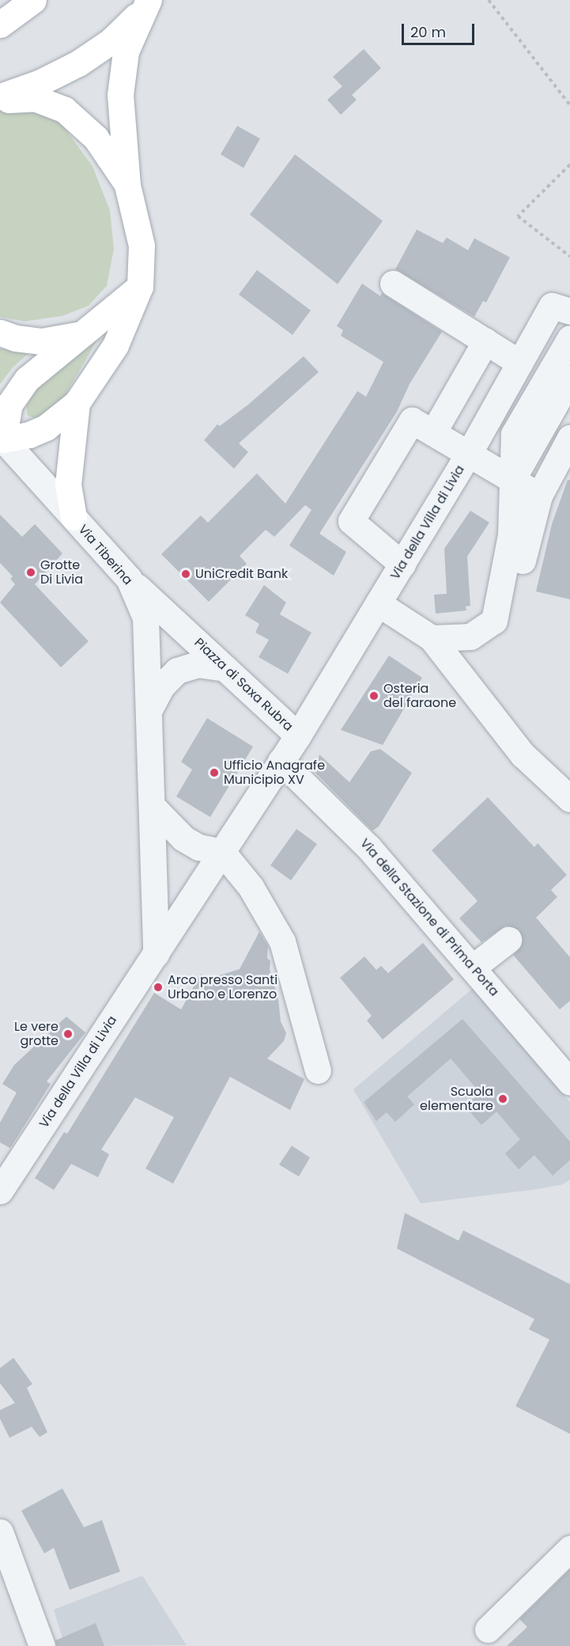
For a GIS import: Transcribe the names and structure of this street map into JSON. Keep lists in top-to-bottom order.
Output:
{
  "streets": {
    "street": [
      "Via della Villa di Livia",
      "Via Tiberina",
      "Piazza di Saxa Rubra",
      "Via della Stazione di Prima Porta"
    ]
  },
  "crossings": [
    ["Via della Villa di Livia", "Via Tiberina"],
    ["Via della Villa di Livia", "Piazza di Saxa Rubra"],
    ["Via della Villa di Livia", "Via della Stazione di Prima Porta"],
    ["Via Tiberina", "Piazza di Saxa Rubra"],
    ["Via Tiberina", "Via della Stazione di Prima Porta"],
    ["Piazza di Saxa Rubra", "Via della Stazione di Prima Porta"]
  ],
  "places": [
    "Grotte Di Livia",
    "UniCredit Bank",
    "Osteria del faraone",
    "Ufficio Anagrafe Municipio XV",
    "Arco presso Santi Urbano e Lorenzo",
    "Le vere grotte",
    "Scuola elementare"
  ],
  "scale_bar": "20 m"
}
